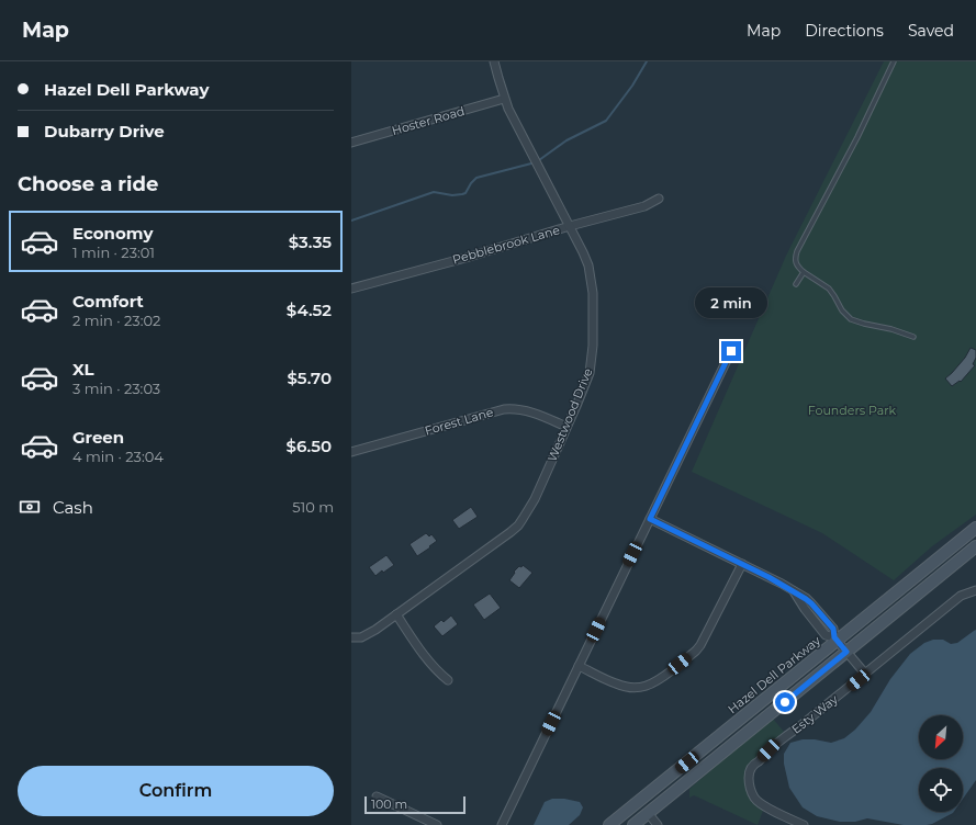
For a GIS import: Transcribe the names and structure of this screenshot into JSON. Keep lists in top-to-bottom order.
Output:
{
  "streets": {
    "main road": ["Hazel Dell Parkway"],
    "street": [
      "Hoster Road",
      "Pebblebrook Lane",
      "Westwood Drive",
      "Forest Lane",
      "Esty Way"
    ]
  },
  "crossings": [
    ["Hoster Road", "Westwood Drive"],
    ["Pebblebrook Lane", "Westwood Drive"],
    ["Westwood Drive", "Forest Lane"]
  ],
  "parks": ["Founders Park"],
  "scale_bar": "100 m",
  "north": "bottom left",
  "page": {
    "header": "Map",
    "nav": ["Map", "Directions", "Saved"],
    "banner": ["Hazel Dell Parkway", "Dubarry Drive"],
    "heading": "Choose a ride",
    "list": [
      {
        "name": "Economy",
        "note": "1 min · 23:01",
        "value": "$3.35"
      },
      {
        "name": "Comfort",
        "note": "2 min · 23:02",
        "value": "$4.52"
      },
      {
        "name": "XL",
        "note": "3 min · 23:03",
        "value": "$5.70"
      },
      {
        "name": "Green",
        "note": "4 min · 23:04",
        "value": "$6.50"
      }
    ],
    "bubble": "2 min",
    "pay": ["Cash", "510 m"],
    "buttons": "Confirm",
    "scale": "100 m"
  }
}
